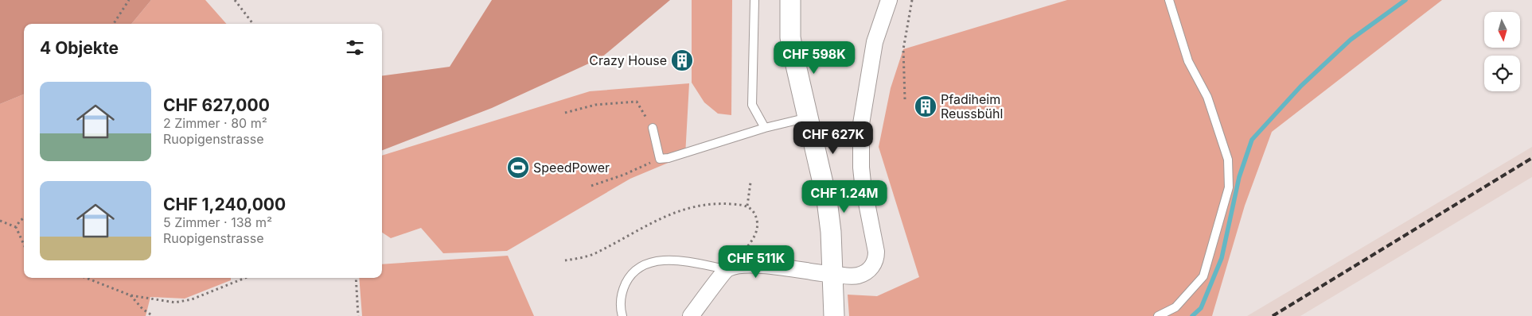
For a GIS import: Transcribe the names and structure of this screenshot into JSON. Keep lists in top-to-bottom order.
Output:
{
  "places": {
    "building": ["Crazy House", "Pfadiheim Reussbühl"],
    "sports": ["SpeedPower"]
  },
  "north": "bottom",
  "page": {
    "heading": "4 Objekte",
    "price": [
      "CHF 598K",
      "CHF 627K",
      "CHF 1.24M",
      "CHF 511K"
    ],
    "list": [
      {
        "name": "CHF 627,000",
        "note": "2 Zimmer · 80 m² · Ruopigenstrasse"
      },
      {
        "name": "CHF 1,240,000",
        "note": "5 Zimmer · 138 m² · Ruopigenstrasse"
      }
    ]
  }
}
